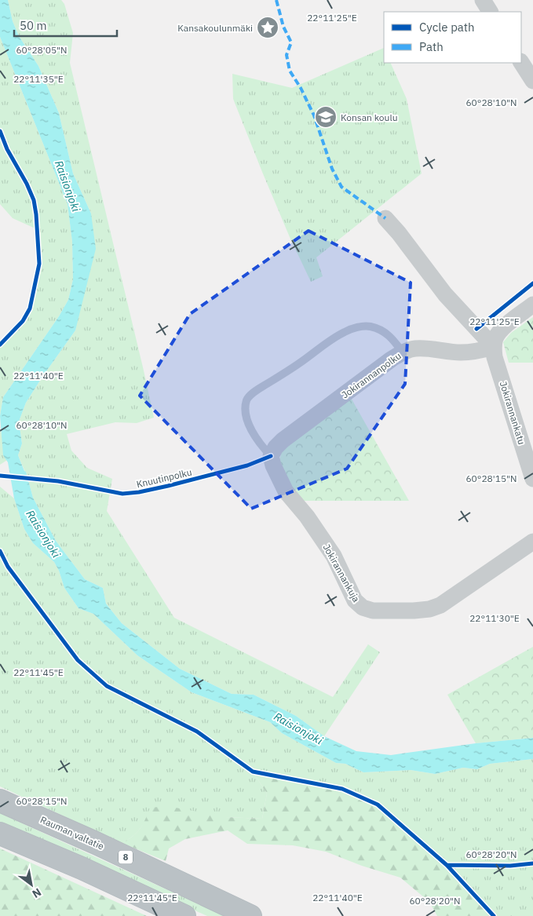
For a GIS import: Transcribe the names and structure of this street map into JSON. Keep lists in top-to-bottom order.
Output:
{
  "streets": {
    "highway": ["Rauman valtatie", "8"],
    "street": ["Jokirannanpolku", "Jokirannankatu", "Jokirannankuja"],
    "cycle path": ["Knuutinpolku"]
  },
  "crossings": [
    ["Jokirannanpolku", "Jokirannankatu"],
    ["Jokirannanpolku", "Jokirannankuja"]
  ],
  "water": ["Raisionjoki"],
  "places": {
    "place": ["Kansakoulunmäki"],
    "school or university": ["Konsan koulu"]
  },
  "legend": ["Cycle path", "Path"],
  "scale_bar": "50 m",
  "north": "bottom right",
  "coordinates": [
    "22°11'25\"E",
    "60°28'05\"N",
    "22°11'35\"E",
    "60°28'10\"N",
    "22°11'40\"E",
    "60°28'15\"N",
    "22°11'30\"E",
    "22°11'45\"E",
    "60°28'20\"N"
  ]
}
